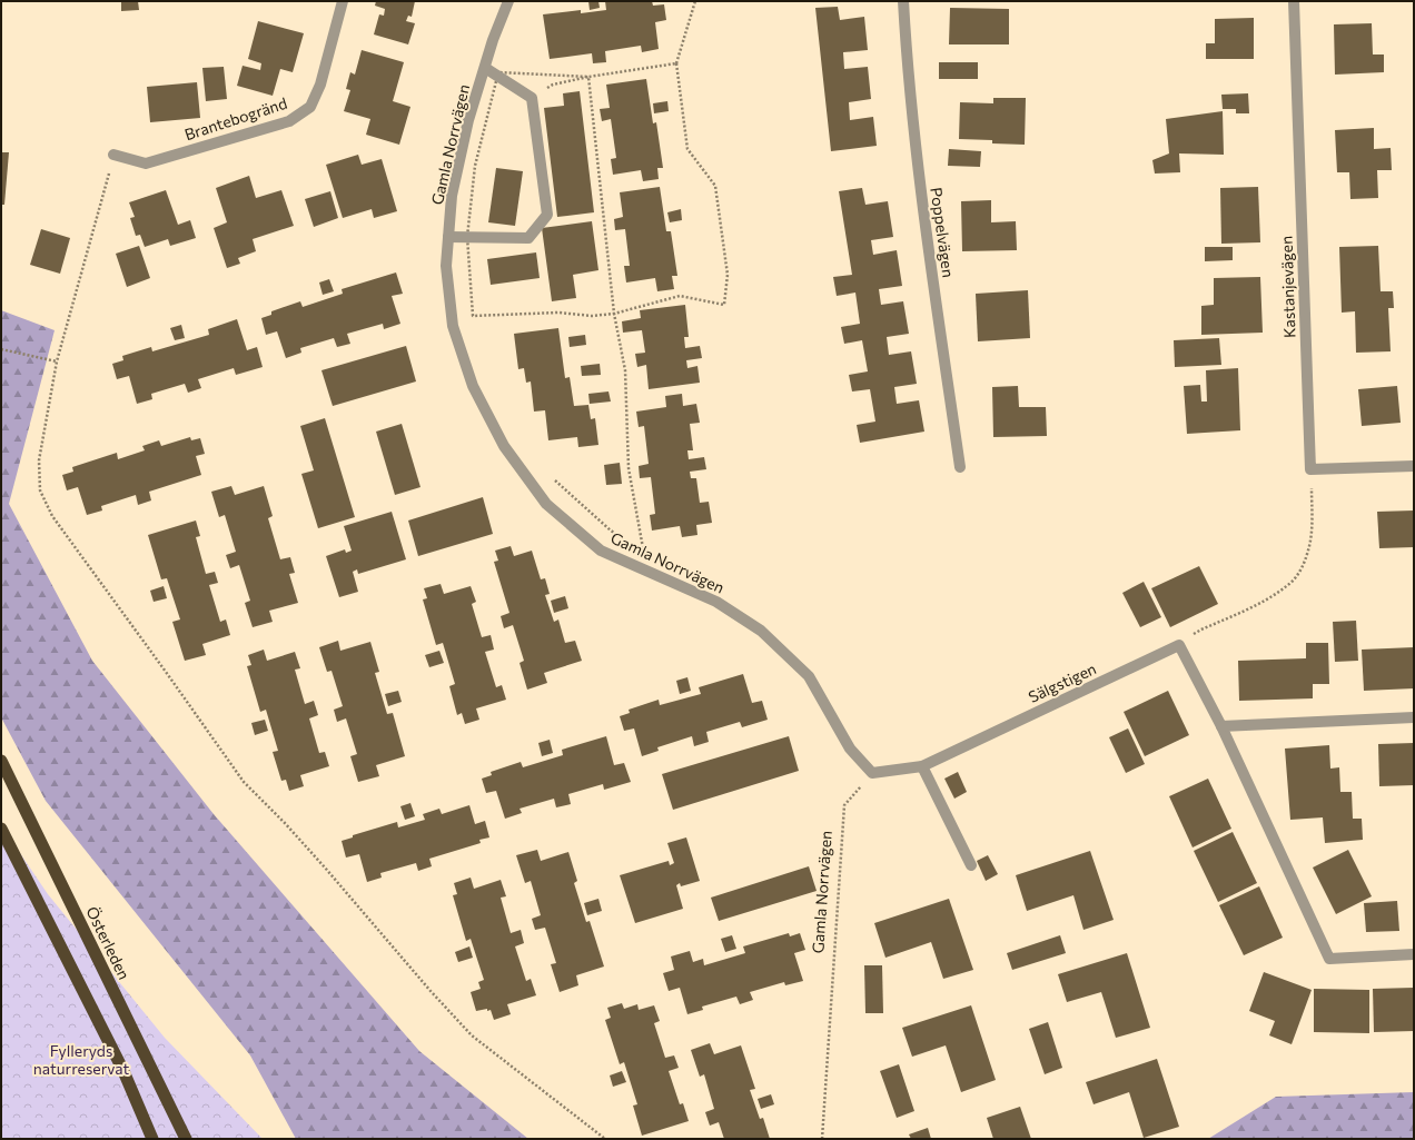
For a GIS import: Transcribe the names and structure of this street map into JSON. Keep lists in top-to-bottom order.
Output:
{
  "streets": {
    "highway": ["Österleden"],
    "street": [
      "Brantebogränd",
      "Gamla Norrvägen",
      "Poppelvägen",
      "Kastanjevägen",
      "Sälgstigen"
    ]
  },
  "crossings": [
    ["Gamla Norrvägen", "Sälgstigen"]
  ],
  "parks": ["Fylleryds naturreservat"]
}
